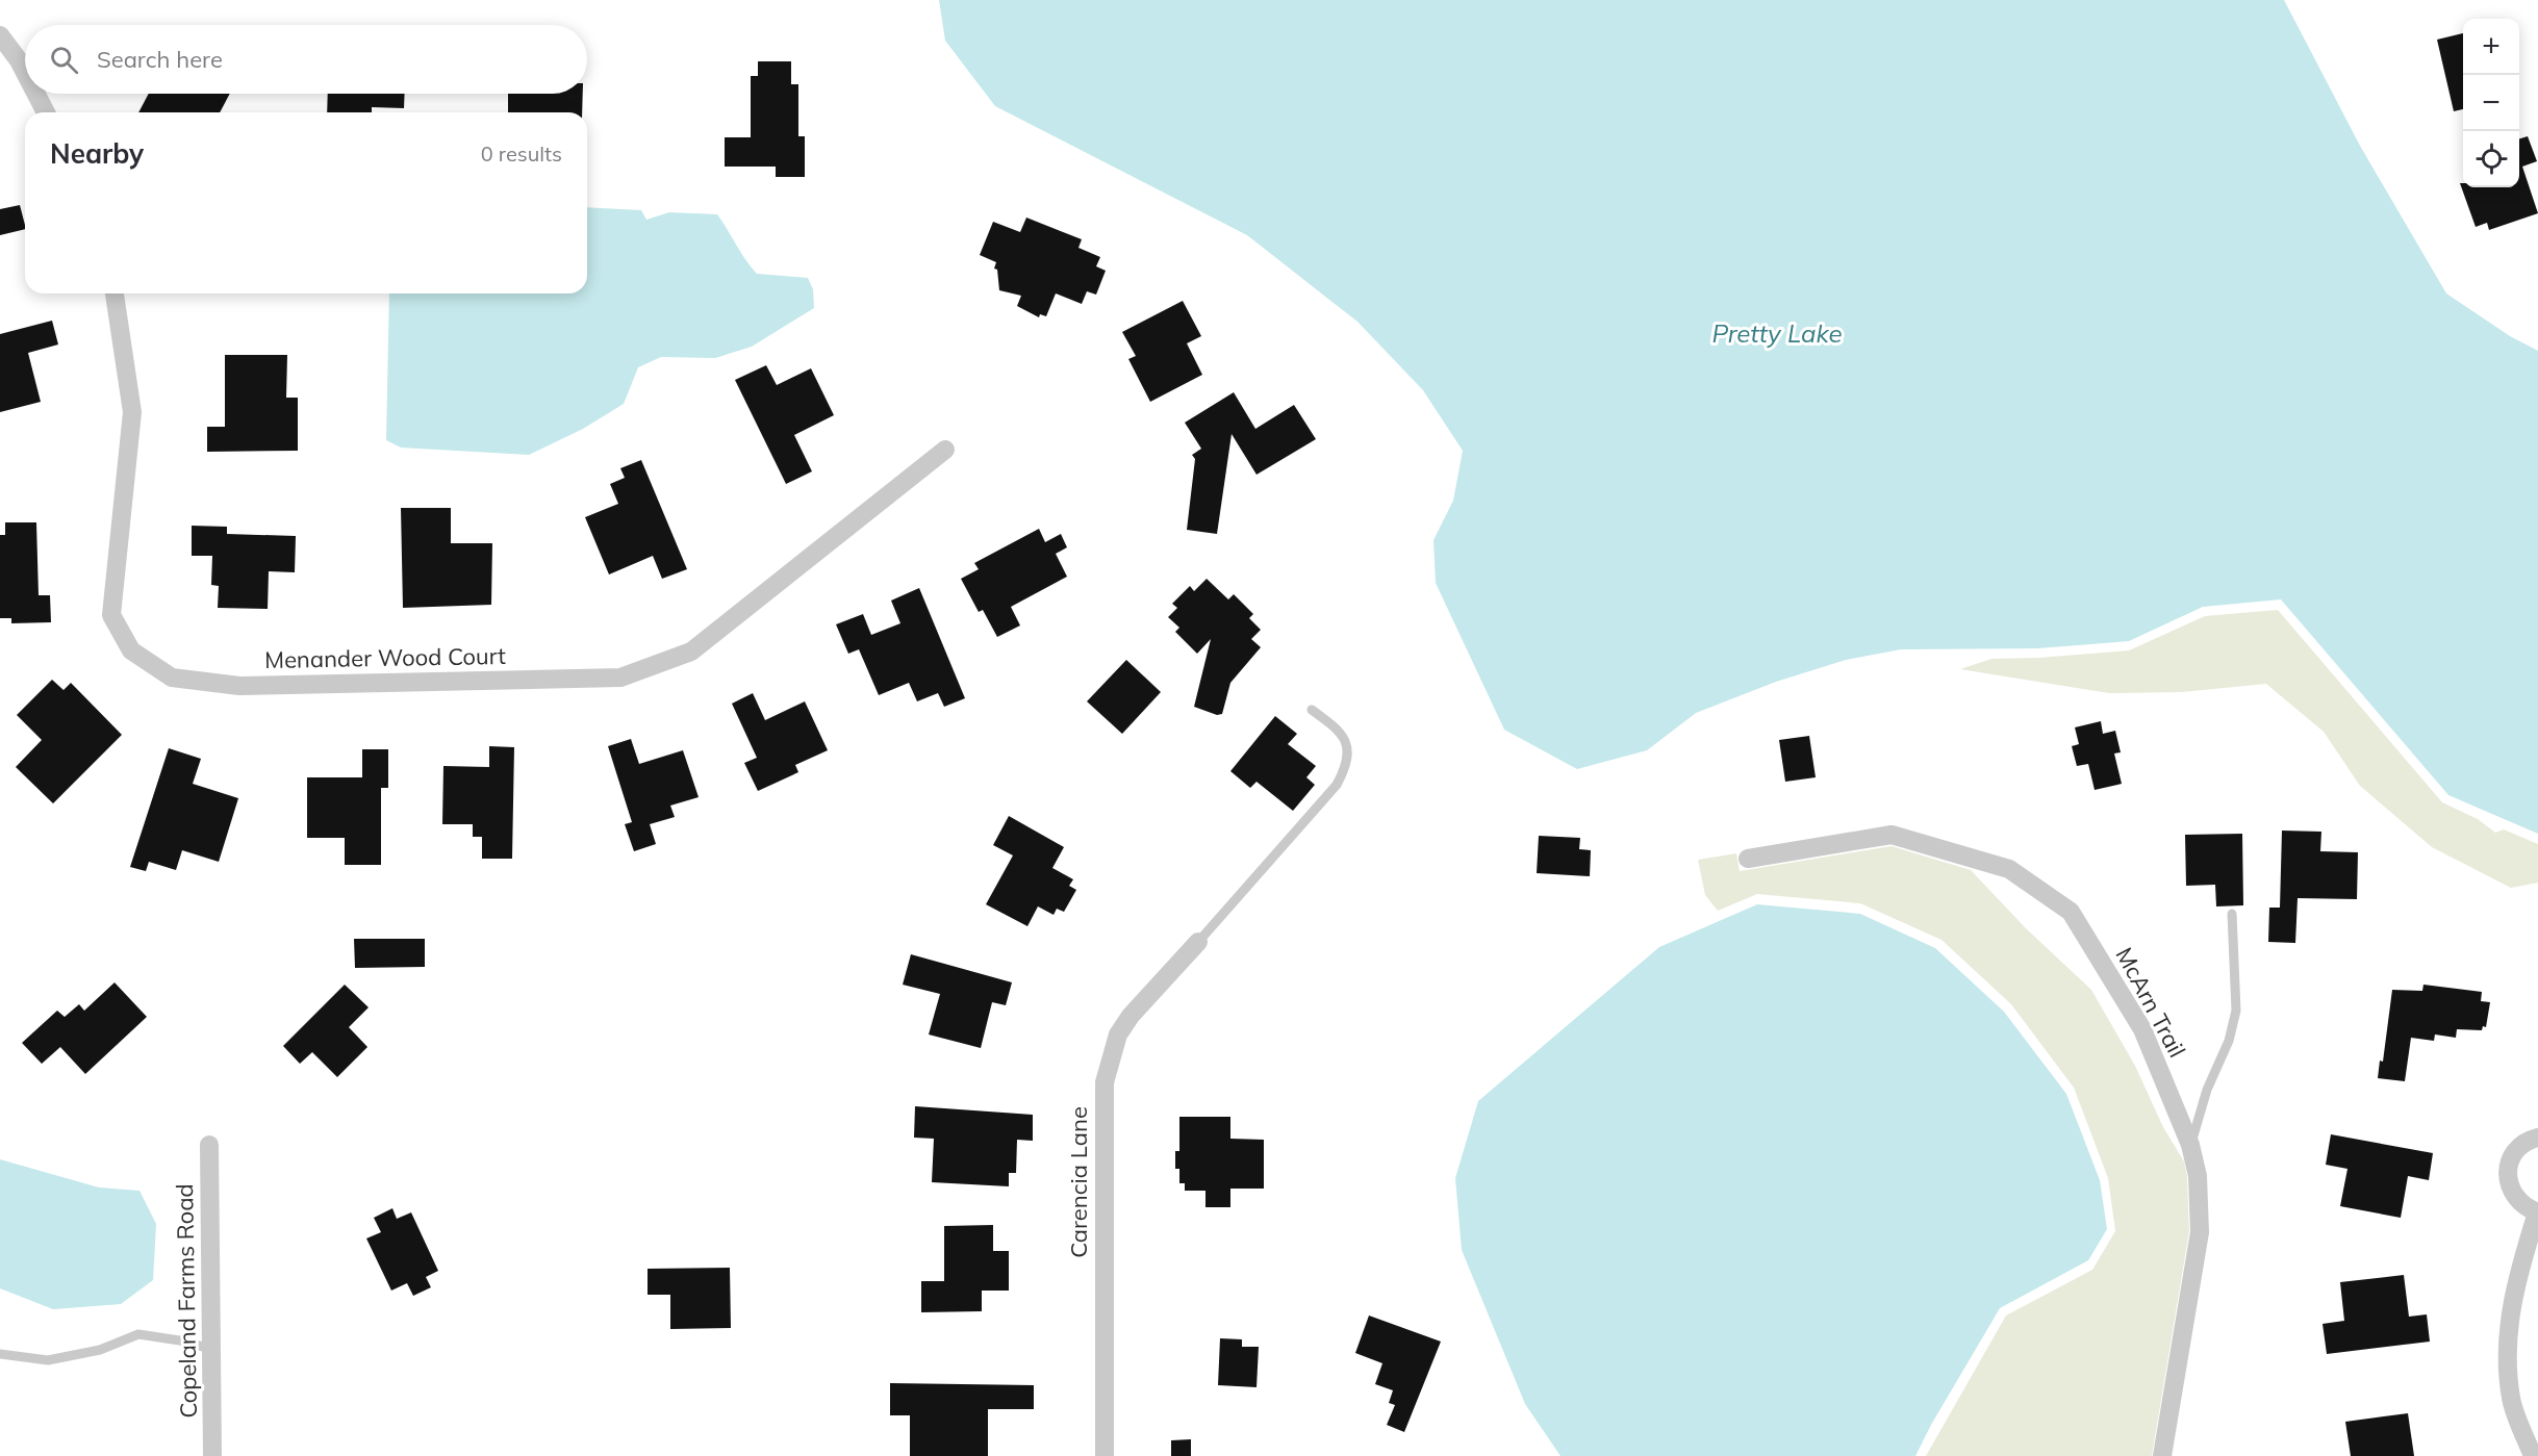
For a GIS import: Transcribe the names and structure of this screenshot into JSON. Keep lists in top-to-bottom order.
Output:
{
  "streets": {
    "street": [
      "Menander Wood Court",
      "McArn Trail",
      "Carencia Lane",
      "Copeland Farms Road"
    ]
  },
  "water": ["Pretty Lake"],
  "page": {
    "map_buttons": ["+", "−"],
    "search": "Search here",
    "heading": ["Nearby", "0 results"]
  }
}
